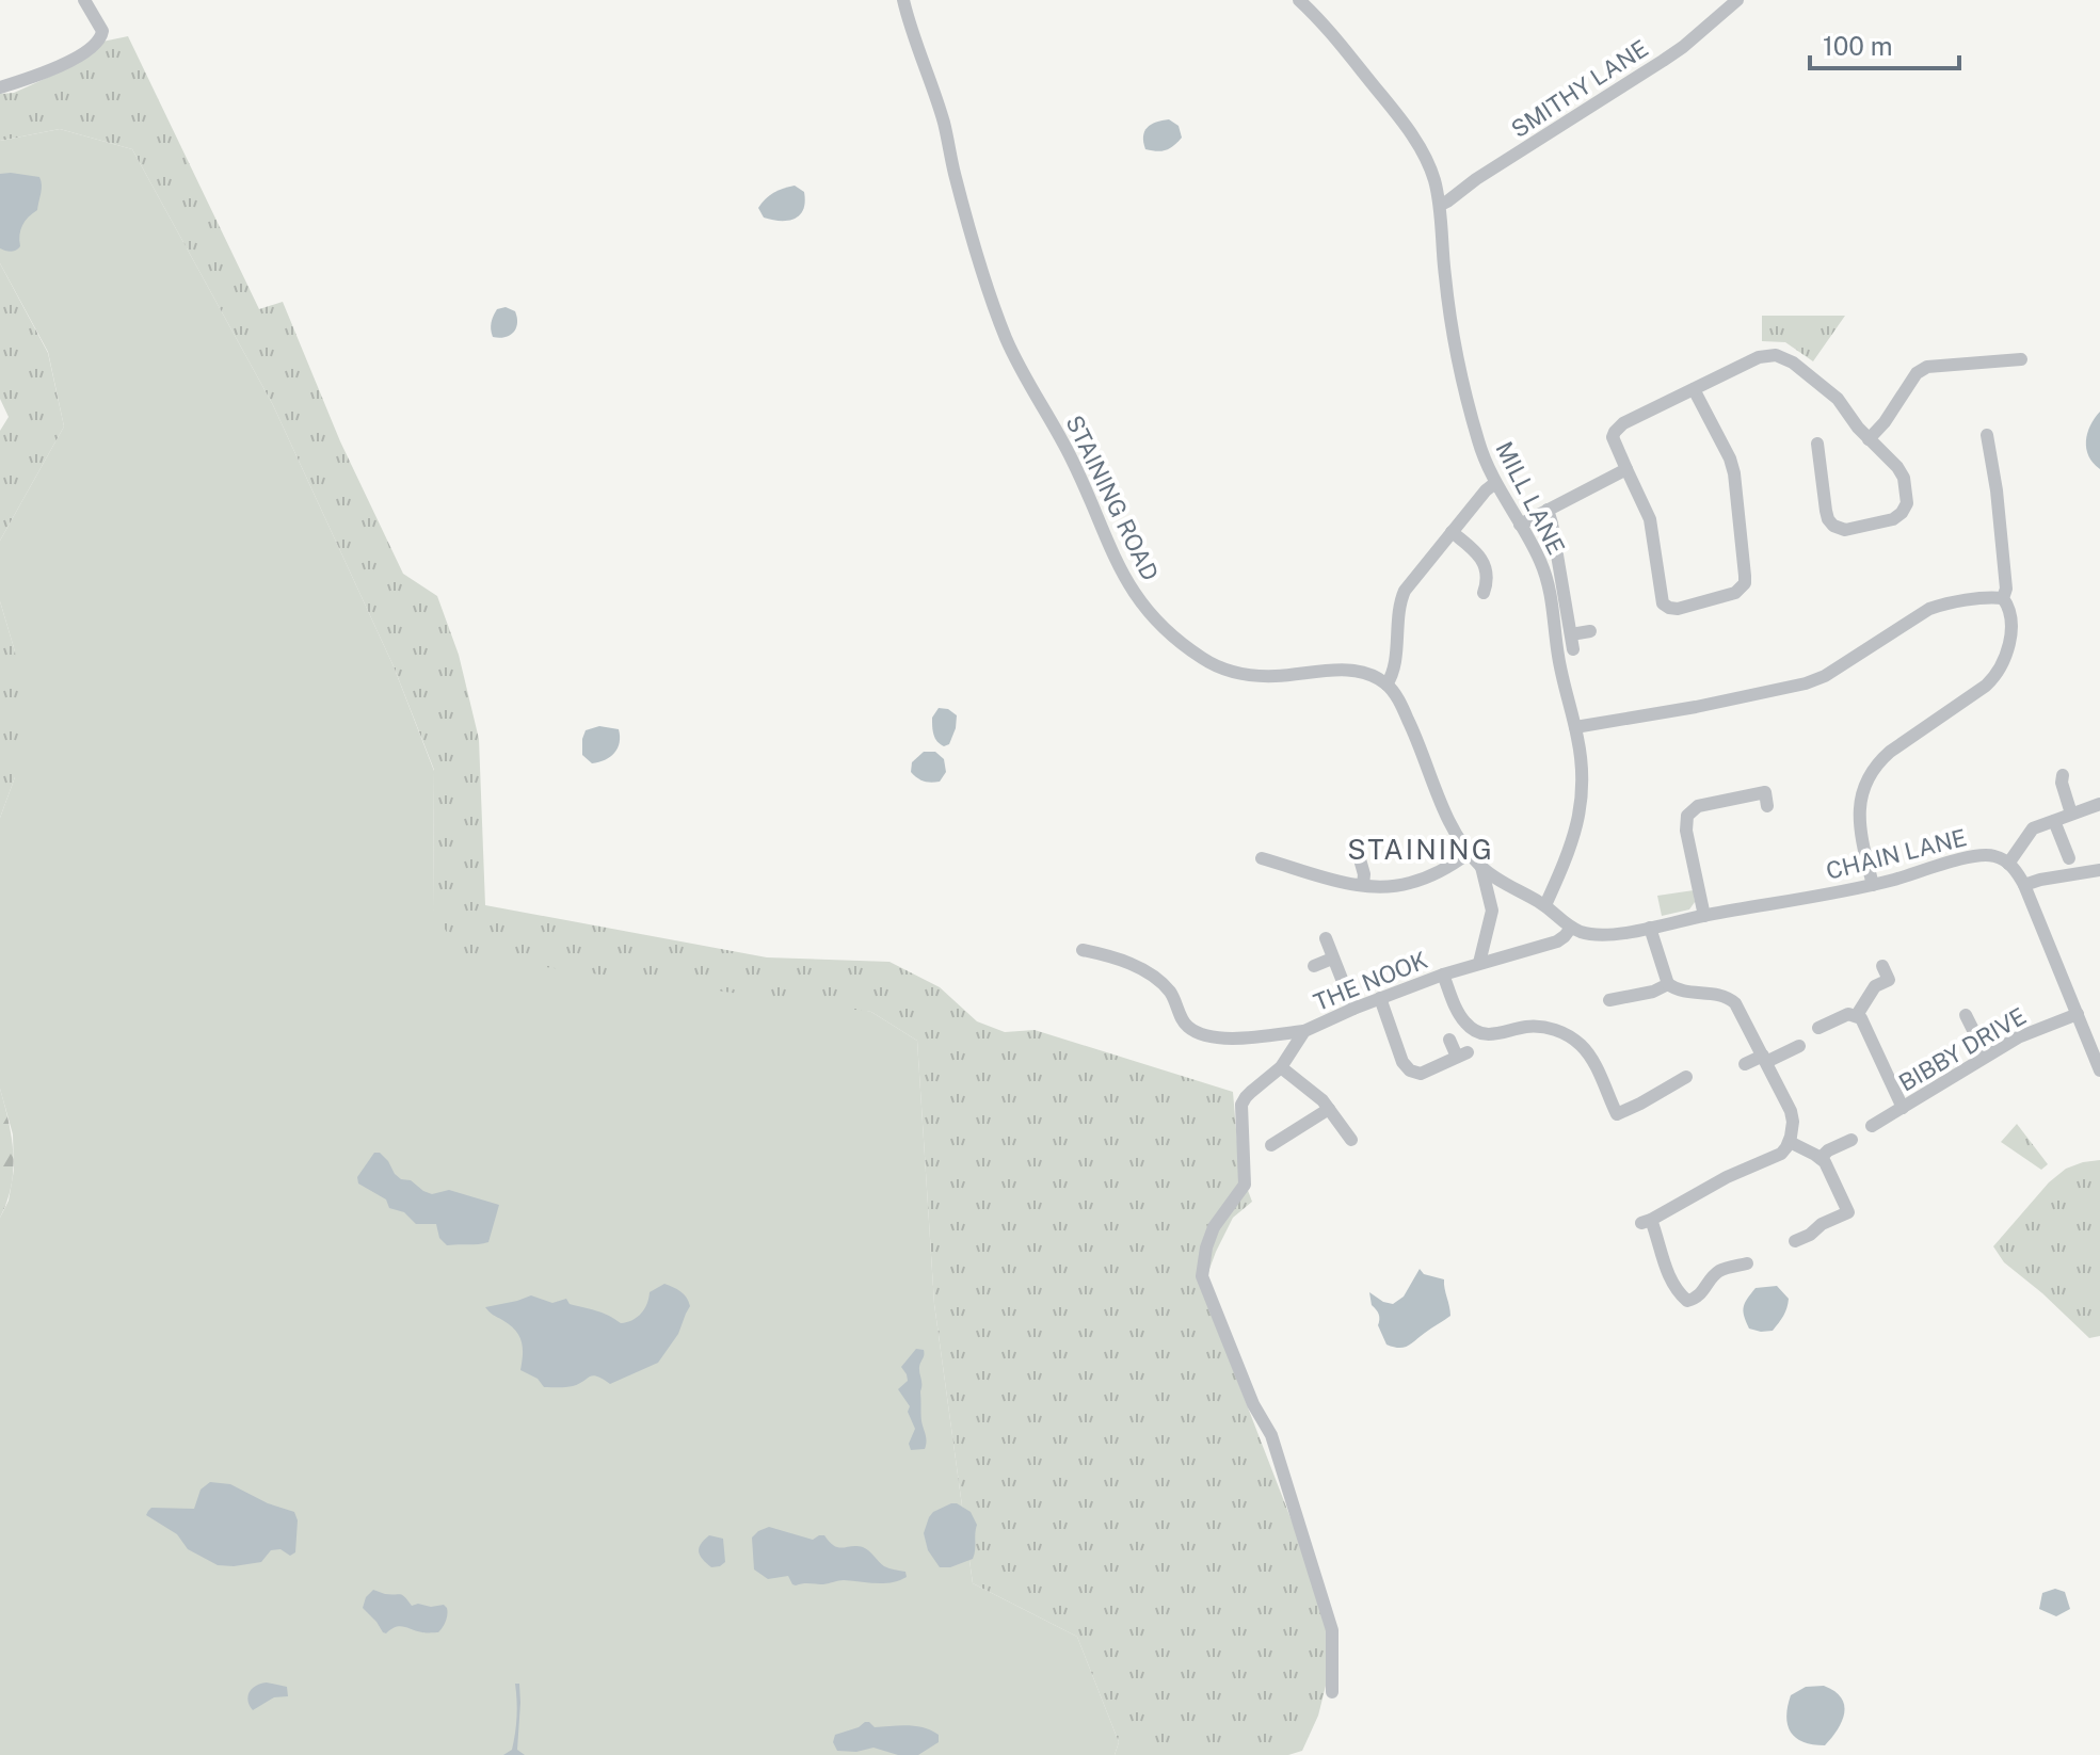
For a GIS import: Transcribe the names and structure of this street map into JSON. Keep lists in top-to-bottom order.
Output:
{
  "streets": {
    "street": [
      "SMITHY LANE",
      "STAINING ROAD",
      "MILL LANE",
      "CHAIN LANE",
      "THE NOOK",
      "BIBBY DRIVE"
    ]
  },
  "crossings": [
    ["SMITHY LANE", "MILL LANE"],
    ["CHAIN LANE", "THE NOOK"]
  ],
  "districts": ["STAINING"],
  "scale_bar": "100 m"
}
